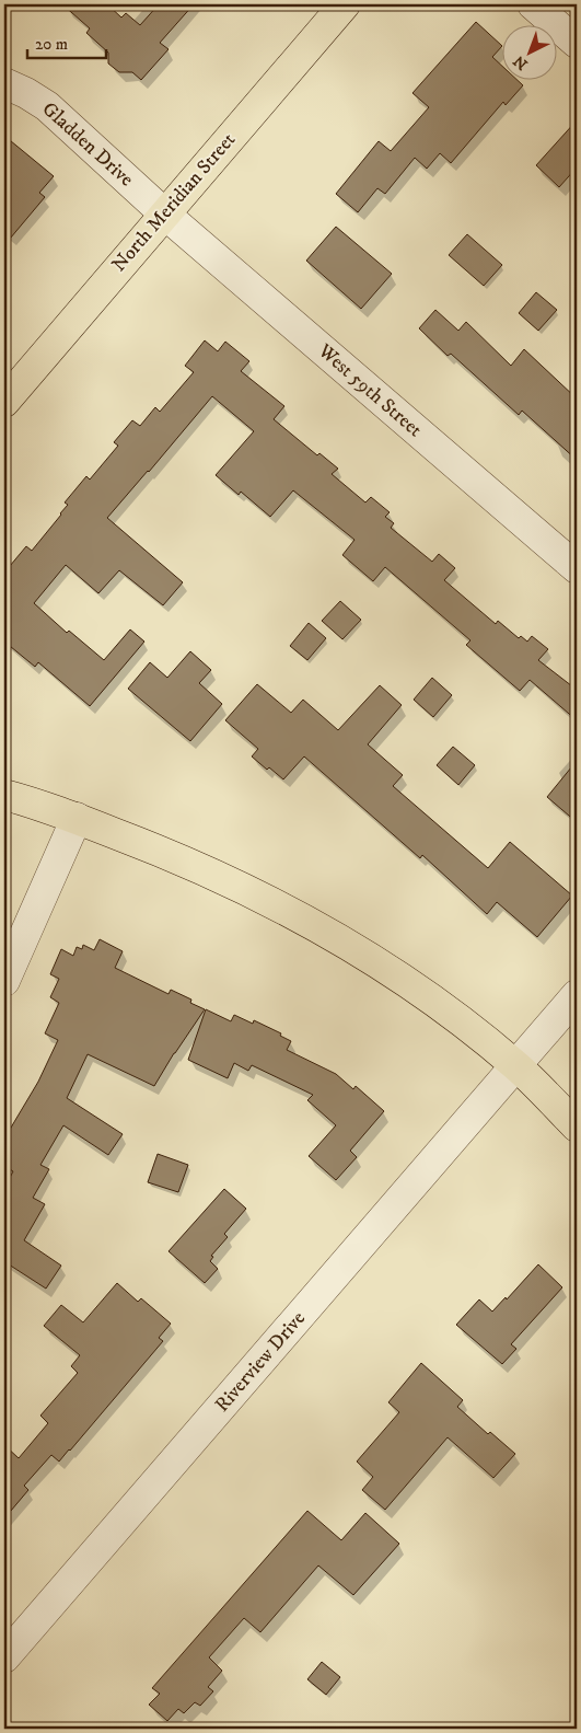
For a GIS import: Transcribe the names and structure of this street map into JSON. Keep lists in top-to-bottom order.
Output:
{
  "streets": {
    "main road": ["North Meridian Street"],
    "street": ["Gladden Drive", "West 59th Street", "Riverview Drive"]
  },
  "crossings": [
    ["Gladden Drive", "North Meridian Street"],
    ["Gladden Drive", "West 59th Street"],
    ["North Meridian Street", "West 59th Street"]
  ],
  "scale_bar": "20 m",
  "north": "bottom left"
}
